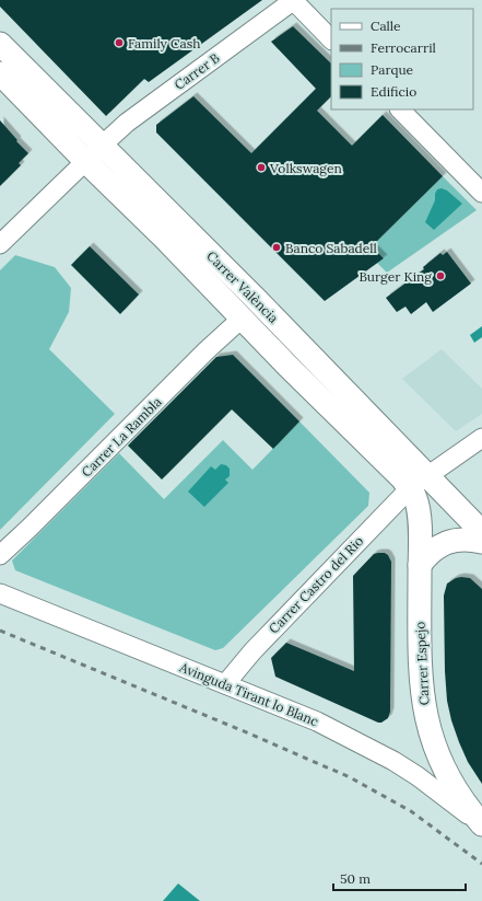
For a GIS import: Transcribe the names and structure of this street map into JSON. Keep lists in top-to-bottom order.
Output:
{
  "streets": {
    "main road": ["Carrer València", "Carrer Espejo"],
    "street": [
      "Carrer B",
      "Carrer La Rambla",
      "Carrer Castro del Rio",
      "Avinguda Tirant lo Blanc"
    ]
  },
  "crossings": [
    ["Carrer B", "Carrer València"],
    ["Carrer València", "Carrer La Rambla"],
    ["Carrer València", "Carrer Castro del Rio"],
    ["Carrer València", "Carrer Espejo"],
    ["Carrer Castro del Rio", "Carrer Espejo"],
    ["Carrer Castro del Rio", "Avinguda Tirant lo Blanc"],
    ["Carrer Espejo", "Avinguda Tirant lo Blanc"]
  ],
  "places": [
    "Family Cash",
    "Volkswagen",
    "Banco Sabadell",
    "Burger King"
  ],
  "legend": [
    "Calle",
    "Ferrocarril",
    "Parque",
    "Edificio"
  ],
  "scale_bar": "50 m"
}
